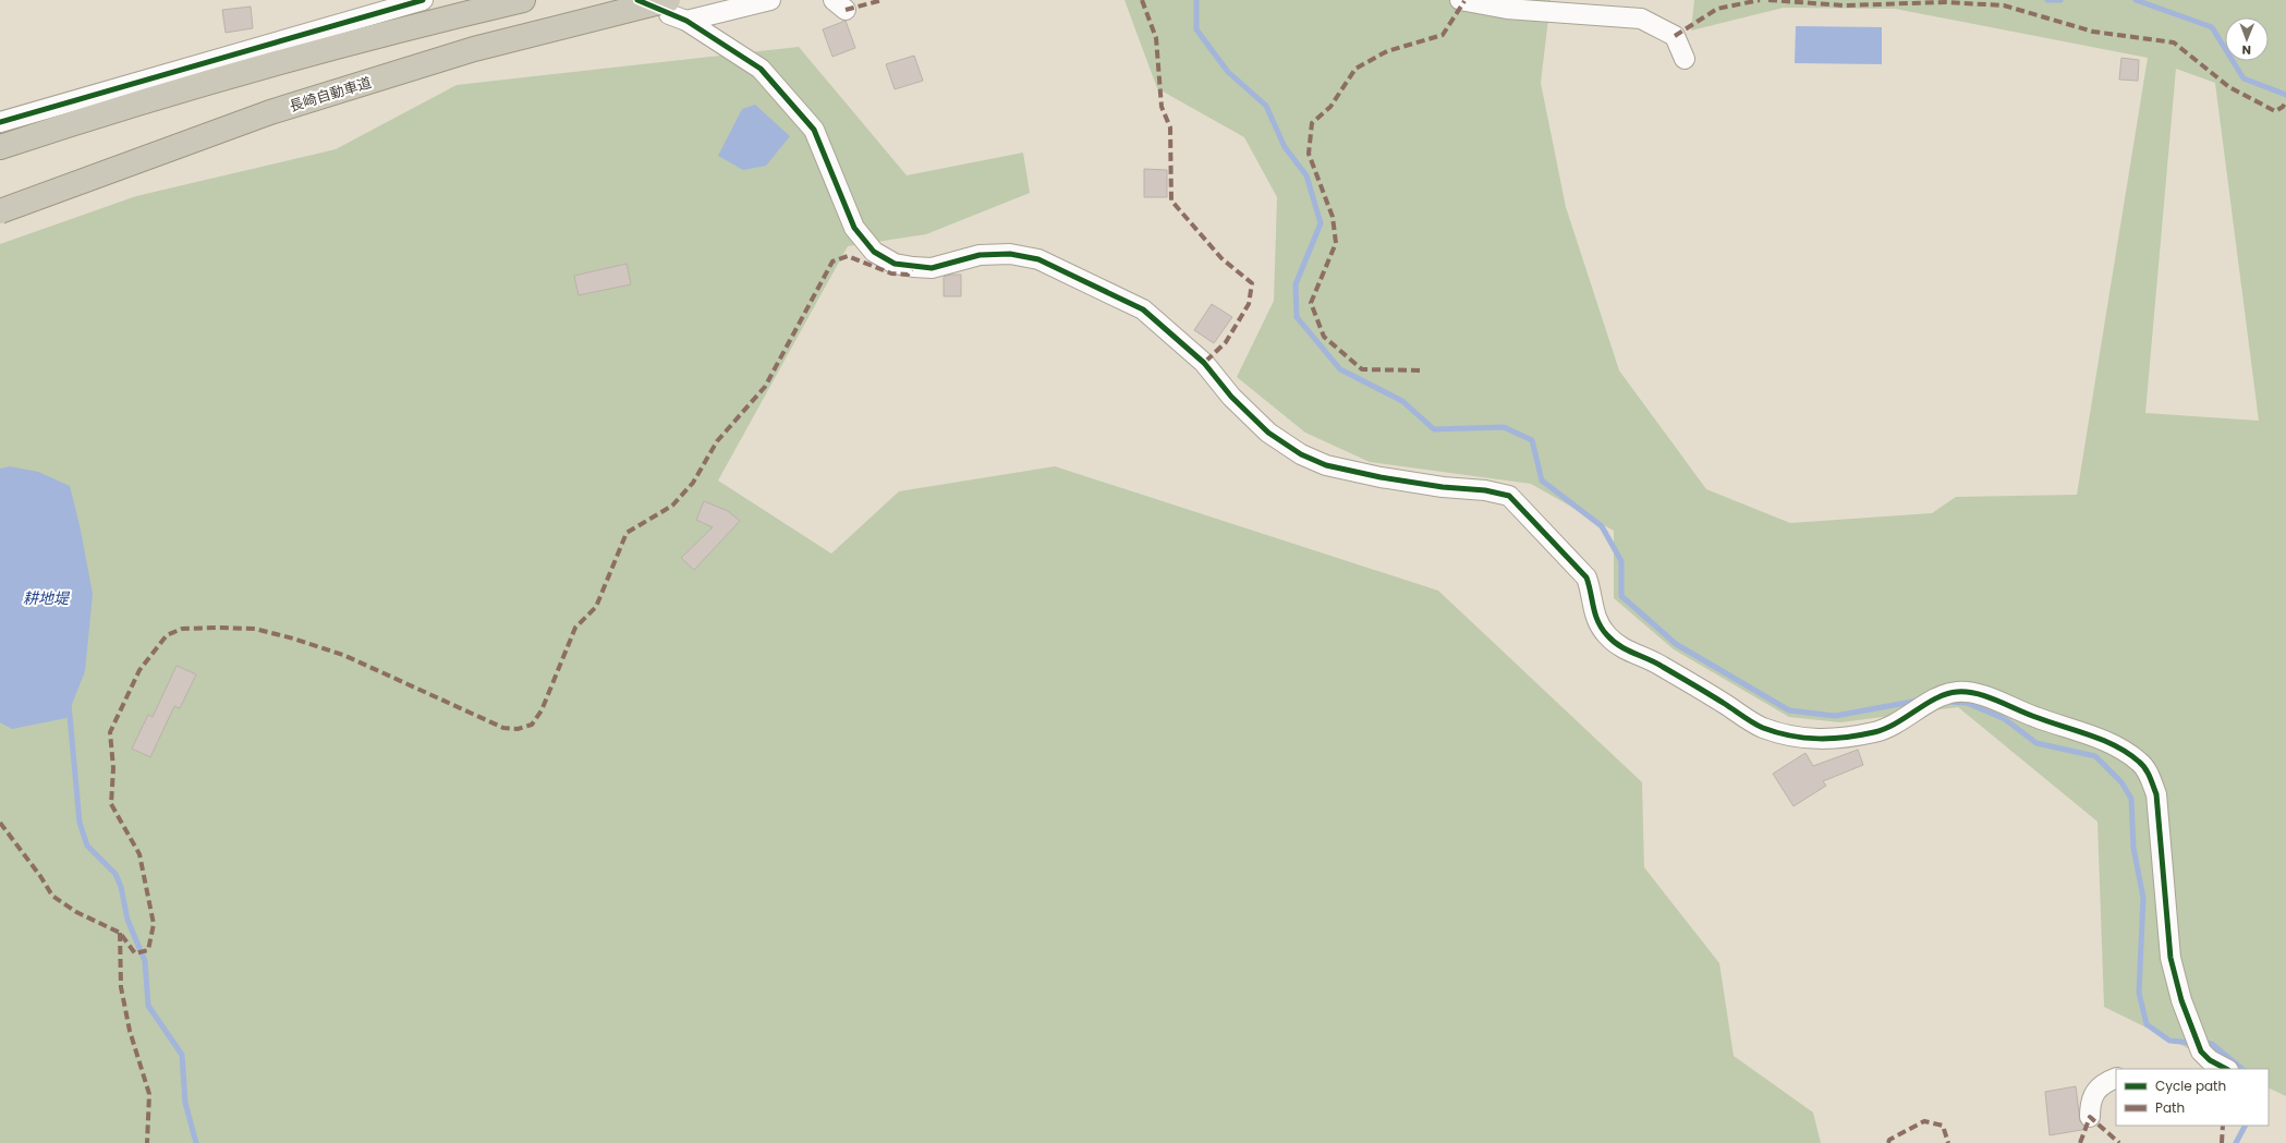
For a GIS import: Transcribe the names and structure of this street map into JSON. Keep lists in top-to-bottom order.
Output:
{
  "streets": {
    "highway": ["長崎自動車道"]
  },
  "water": ["耕地堤"],
  "legend": ["Cycle path", "Path"],
  "north": "bottom"
}
